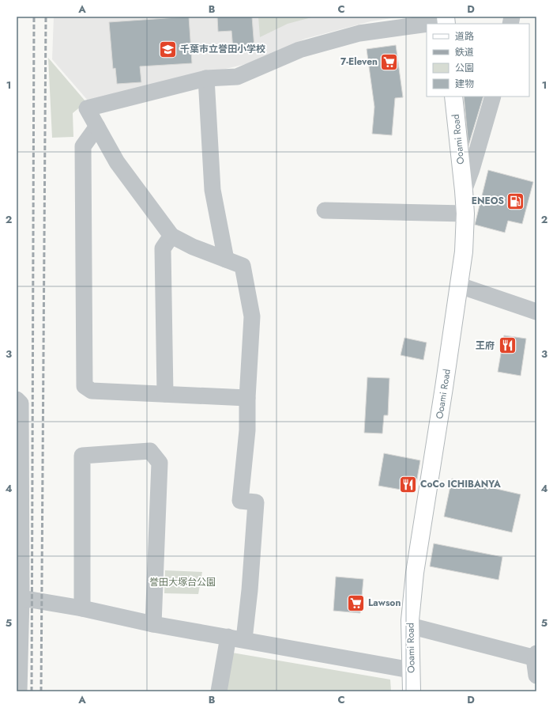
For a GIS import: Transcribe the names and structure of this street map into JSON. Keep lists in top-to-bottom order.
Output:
{
  "streets": {
    "main road": ["Ooami Road"]
  },
  "parks": ["誉田大塚台公園"],
  "places": {
    "school or university": ["千葉市立誉田小学校"],
    "supermarket": ["7-Eleven", "Lawson"],
    "fuel station": ["ENEOS"],
    "restaurant": ["王府", "CoCo ICHIBANYA"]
  },
  "legend": [
    "道路",
    "鉄道",
    "公園",
    "建物"
  ],
  "grid": {
    "columns": [
      "A",
      "B",
      "C",
      "D"
    ],
    "rows": [
      "1",
      "2",
      "3",
      "4",
      "5"
    ]
  }
}
